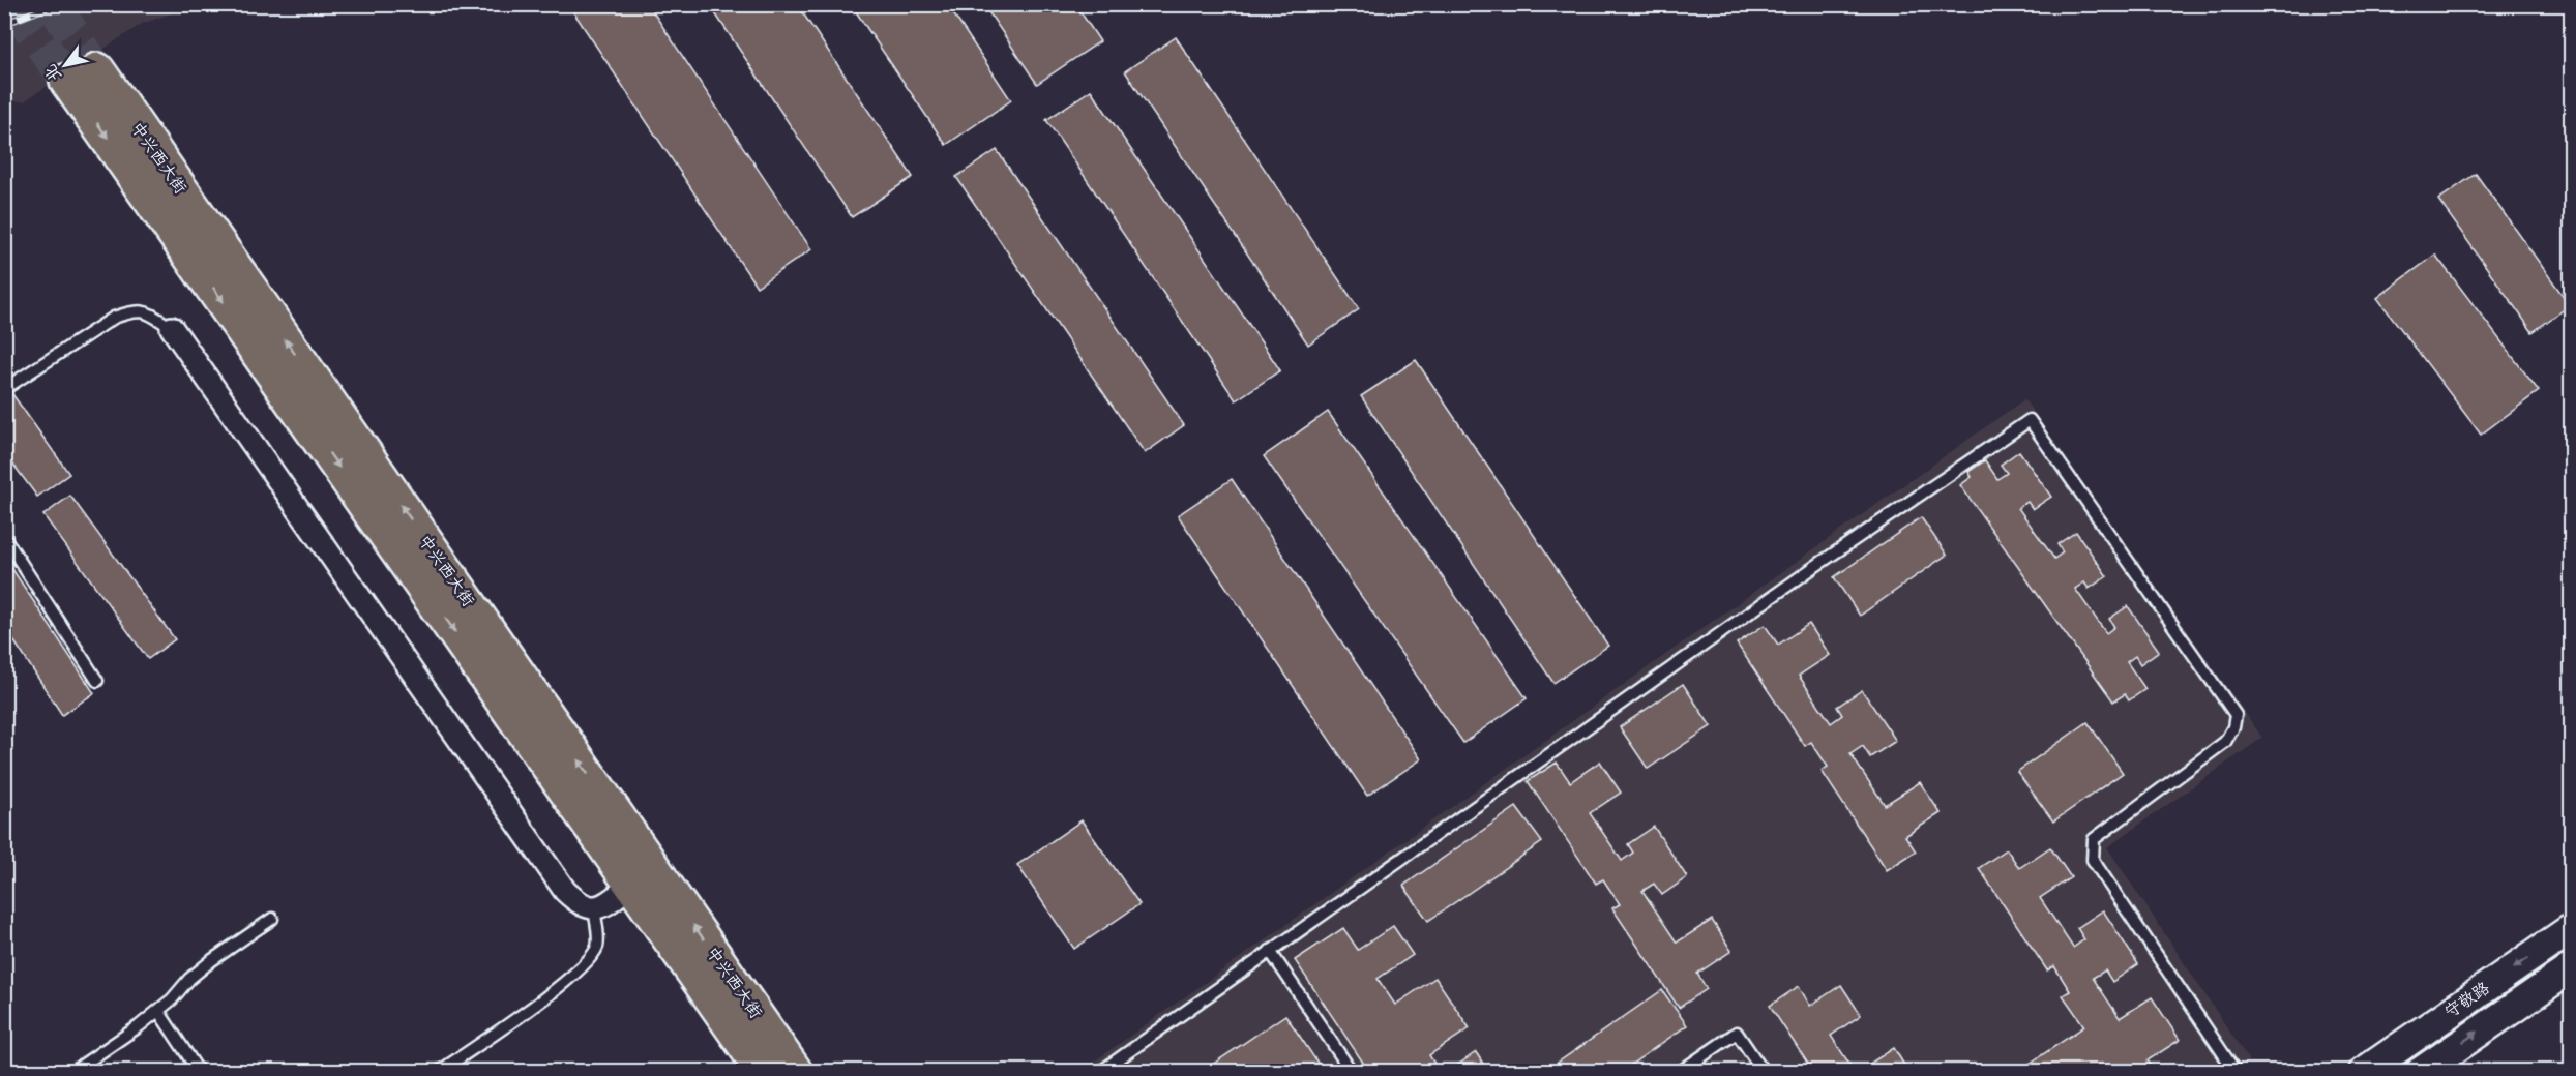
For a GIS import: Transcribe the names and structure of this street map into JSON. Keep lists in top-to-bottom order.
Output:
{
  "streets": {
    "main road": ["中兴西大街", "守敬路"]
  },
  "north": "bottom left"
}
